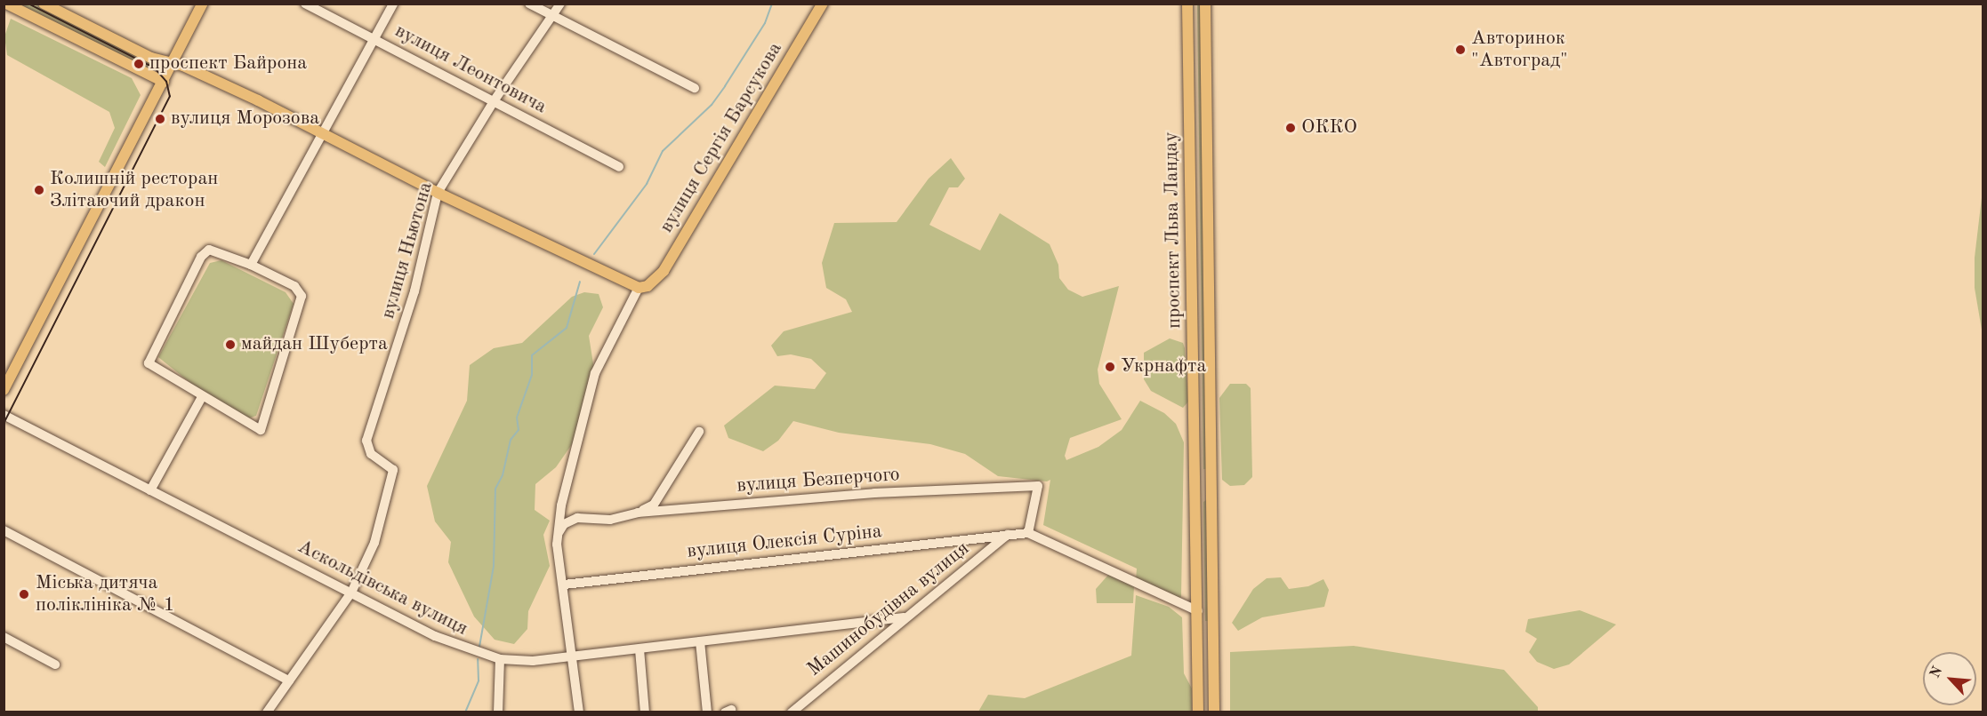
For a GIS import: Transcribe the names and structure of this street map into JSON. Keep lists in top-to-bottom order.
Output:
{
  "streets": {
    "main road": ["вулиця Сергія Барсукова", "проспект Льва Ландау"],
    "street": [
      "вулиця Леонтовича",
      "вулиця Ньютона",
      "вулиця Безперчого",
      "вулиця Олексія Суріна",
      "Аскольдівська вулиця",
      "Машинобудівна вулиця"
    ]
  },
  "crossings": [
    ["вулиця Леонтовича", "вулиця Ньютона"],
    ["вулиця Ньютона", "Аскольдівська вулиця"],
    ["вулиця Безперчого", "вулиця Олексія Суріна"],
    ["вулиця Олексія Суріна", "Машинобудівна вулиця"],
    ["Аскольдівська вулиця", "Машинобудівна вулиця"]
  ],
  "places": [
    "Авторинок \"Автоград\"",
    "проспект Байрона",
    "вулиця Морозова",
    "ОККО",
    "Колишній ресторан Злітаючий дракон",
    "майдан Шуберта",
    "Укрнафта",
    "Міська дитяча поліклініка № 1"
  ],
  "north": "top left"
}
